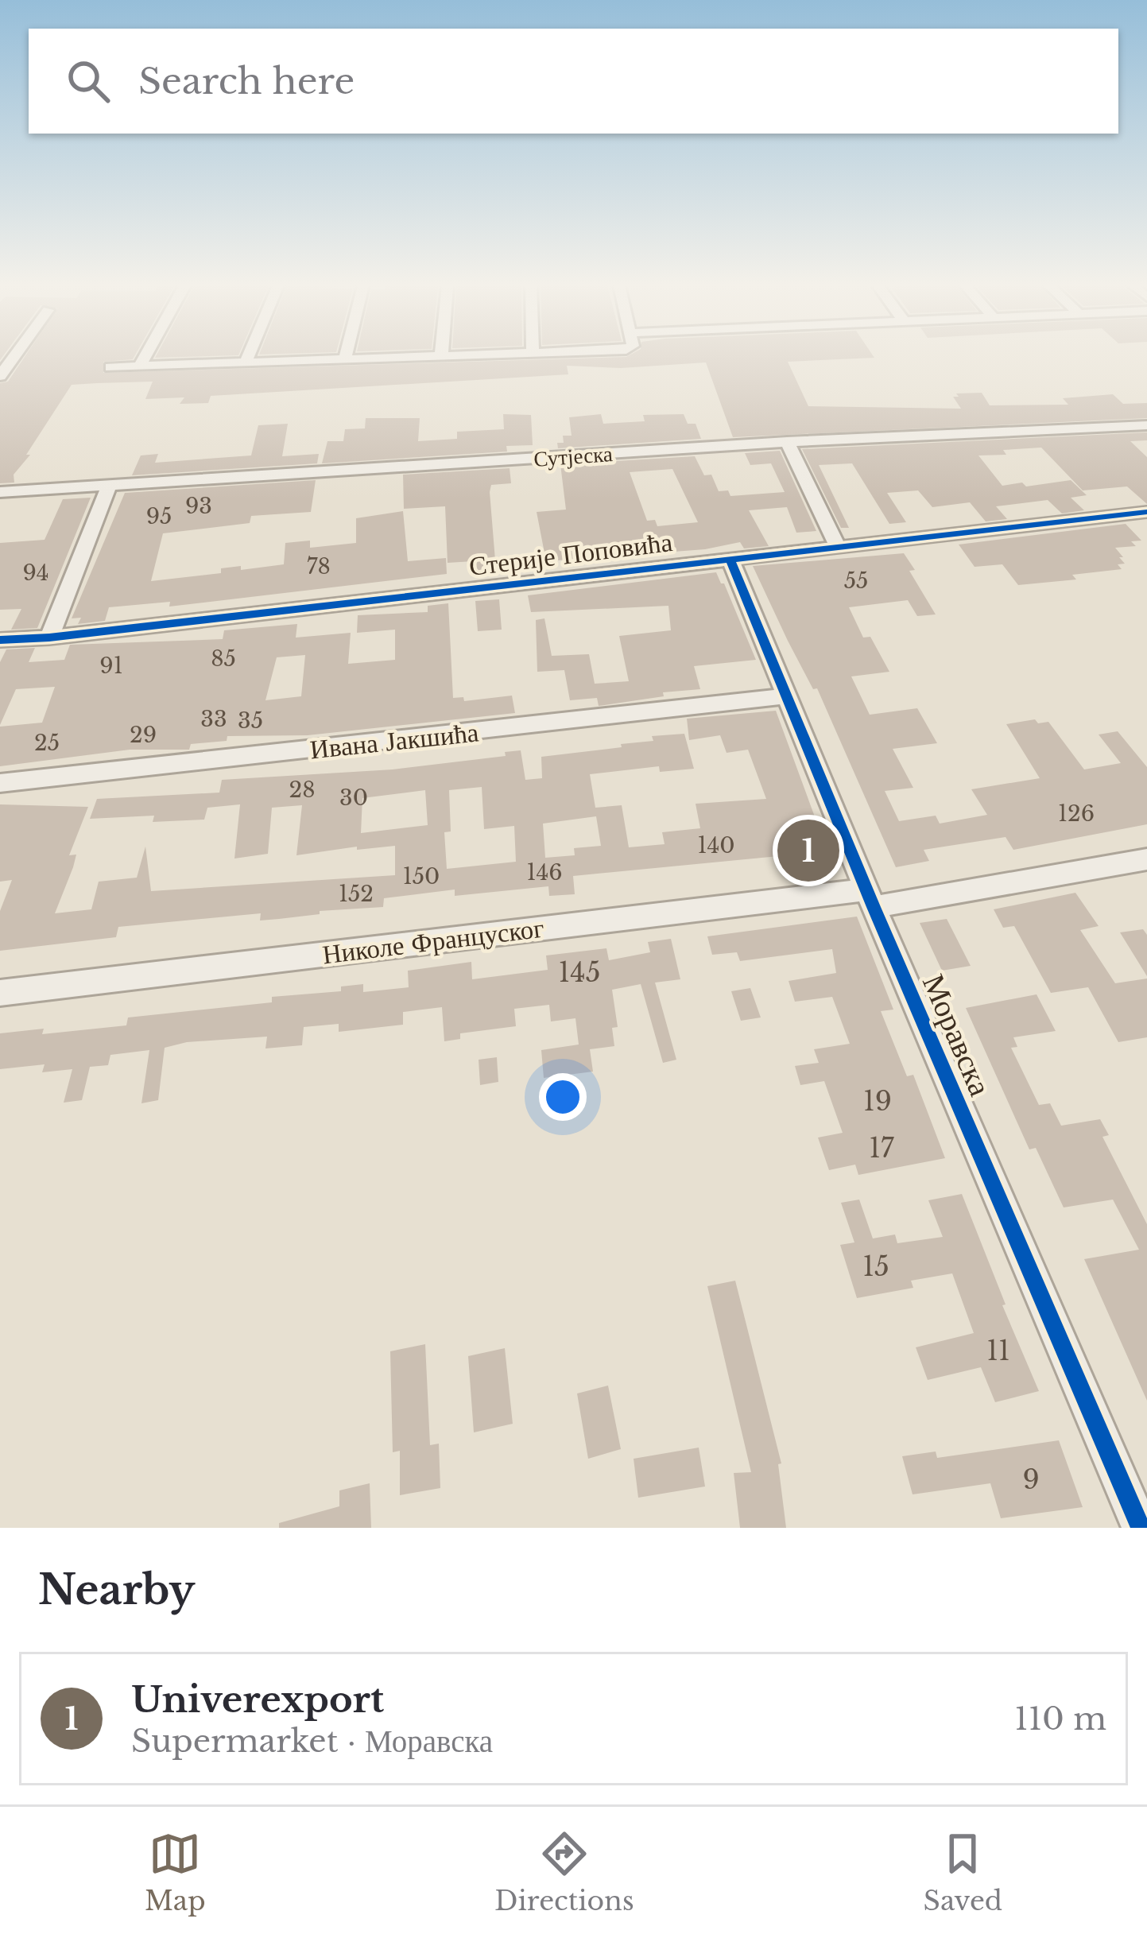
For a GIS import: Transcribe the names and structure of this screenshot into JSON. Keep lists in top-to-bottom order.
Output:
{
  "streets": {
    "street": [
      "Сутјеска",
      "Стерије Поповића",
      "Ивана Јакшића",
      "Николе Француског",
      "Моравска"
    ]
  },
  "crossings": [
    ["Стерије Поповића", "Моравска"],
    ["Ивана Јакшића", "Моравска"],
    ["Николе Француског", "Моравска"]
  ],
  "house_numbers": [
    "93",
    "95",
    "78",
    "94",
    "55",
    "85",
    "91",
    "33",
    "35",
    "29",
    "25",
    "28",
    "30",
    "126",
    "140",
    "146",
    "150",
    "152",
    "145",
    "19",
    "17",
    "15",
    "11",
    "9"
  ],
  "page": {
    "search": "Search here",
    "pins": "1",
    "heading": "Nearby",
    "list": [
      {
        "mark": "1",
        "name": "Univerexport",
        "note": "Supermarket · Моравска",
        "value": "110 m"
      }
    ],
    "nav": ["Map", "Directions", "Saved"]
  }
}
